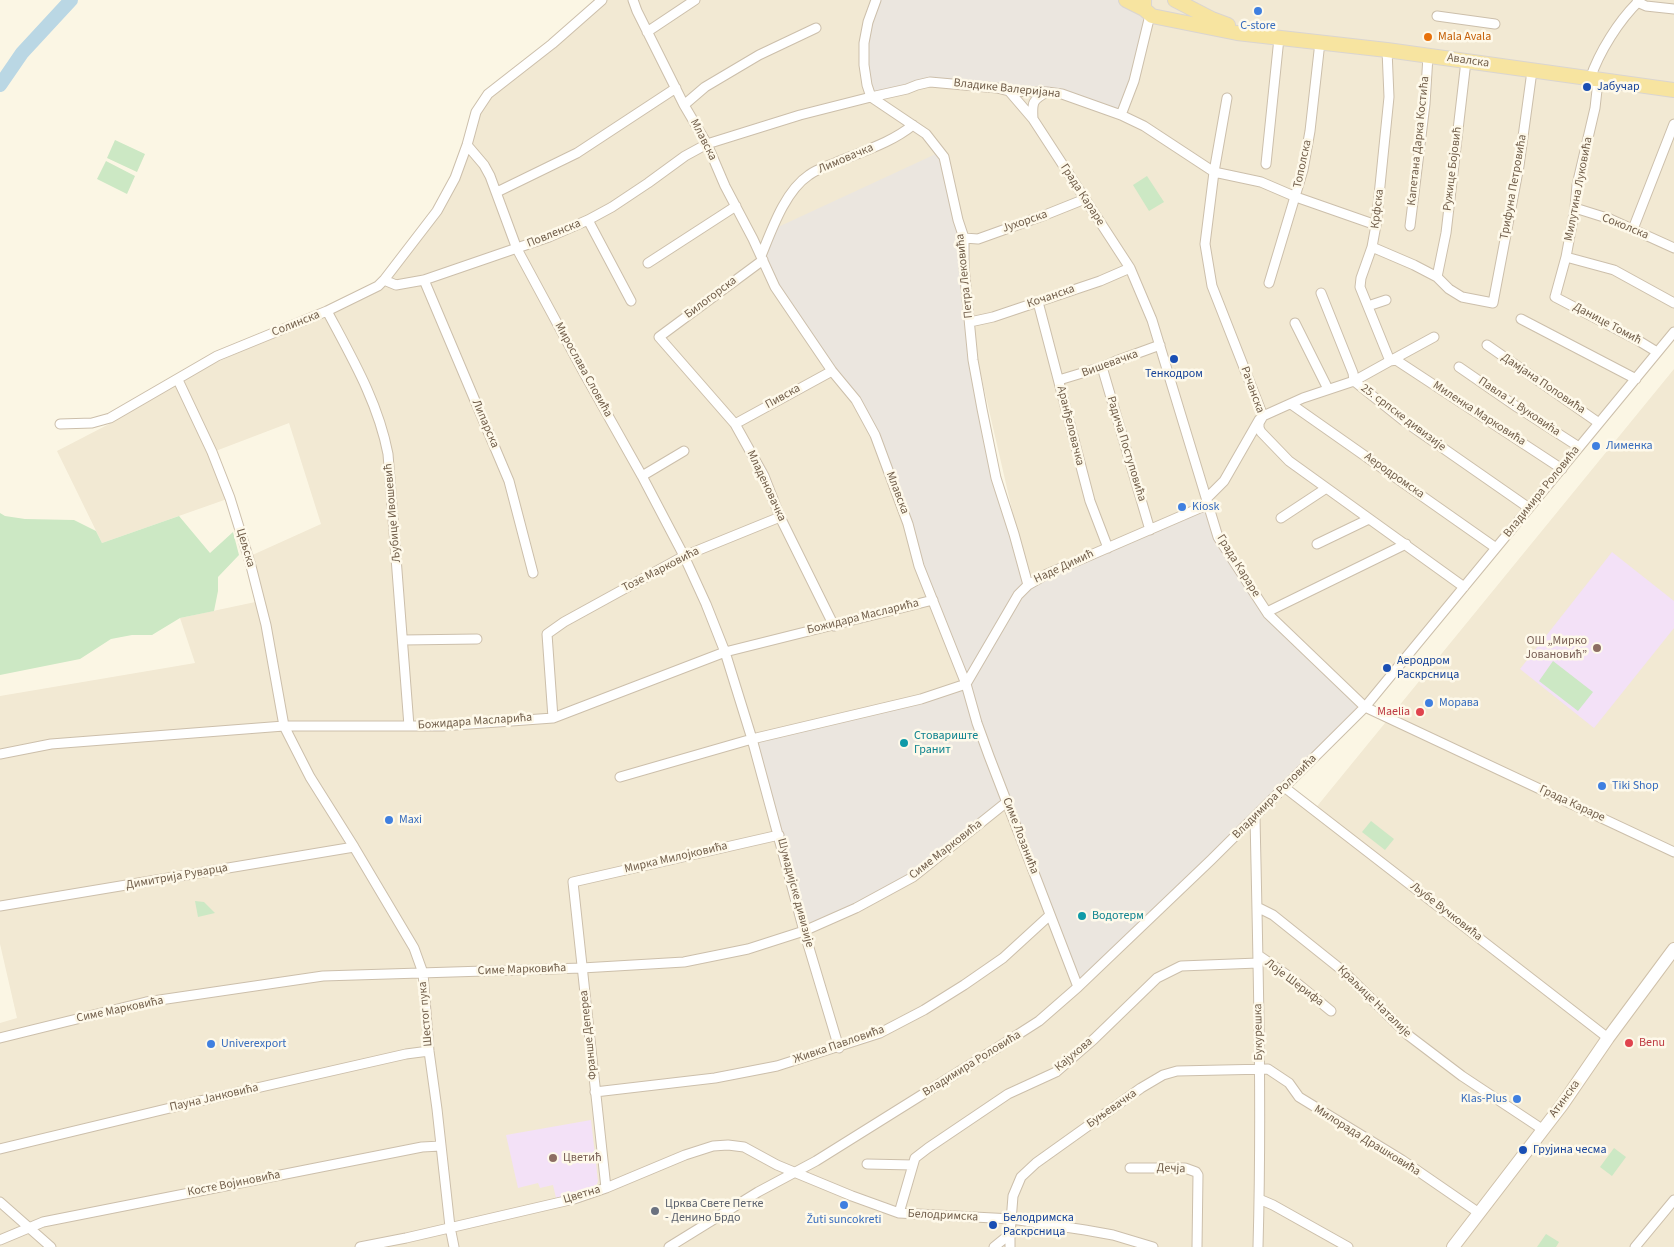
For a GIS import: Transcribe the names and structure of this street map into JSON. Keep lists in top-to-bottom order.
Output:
{
  "streets": {
    "main road": ["Авалска"],
    "street": [
      "Владике Валеријана",
      "Млавска",
      "Капетана Дарка Костића",
      "Лимовачка",
      "Тополска",
      "Ружице Бојовић",
      "Трифуна Петровића",
      "Милутина Луковића",
      "Града Караре",
      "Крфска",
      "Јухорска",
      "Соколска",
      "Повленска",
      "Петра Лековића",
      "Кочанска",
      "Билогорска",
      "Солинска",
      "Данице Томић",
      "Вишевачка",
      "Мирослава Словића",
      "Дамјана Поповића",
      "Рачанска",
      "Пивска",
      "Павла Ј. Вуковића",
      "Миленка Марковића",
      "25. српске дивизије",
      "Липарска",
      "Аранђеловачка",
      "Радича Поступовића",
      "Аеродромска",
      "Младеновачка",
      "Владимира Роловића",
      "Љубице Ивошевић",
      "Цељска",
      "Наде Димић",
      "Тозе Марковића",
      "Божидара Масларића",
      "Симе Лозанића",
      "Симе Марковића",
      "Мирка Милојковића",
      "Димитрија Руварца",
      "Шумадијске дивизије",
      "Љубе Вучковића",
      "Лоје Шерифа",
      "Краљице Наталије",
      "Шестог пука",
      "Букурешка",
      "Франше Депереа",
      "Живка Павловића",
      "Кајухова",
      "Пауна Јанковића",
      "Атинска",
      "Буњевачка",
      "Милорада Драшковића",
      "Дечја",
      "Косте Војиновића",
      "Цветна",
      "Белодримска"
    ]
  },
  "crossings": [
    ["Авалска", "Капетана Дарка Костића"],
    ["Авалска", "Тополска"],
    ["Авалска", "Ружице Бојовић"],
    ["Авалска", "Трифуна Петровића"],
    ["Авалска", "Милутина Луковића"],
    ["Авалска", "Крфска"],
    ["Владике Валеријана", "Млавска"],
    ["Владике Валеријана", "Тополска"],
    ["Владике Валеријана", "Града Караре"],
    ["Владике Валеријана", "Крфска"],
    ["Владике Валеријана", "Повленска"],
    ["Владике Валеријана", "Петра Лековића"],
    ["Владике Валеријана", "Рачанска"],
    ["Млавска", "Лимовачка"],
    ["Млавска", "Повленска"],
    ["Млавска", "Билогорска"],
    ["Млавска", "Пивска"],
    ["Млавска", "Наде Димић"],
    ["Млавска", "Божидара Масларића"],
    ["Млавска", "Симе Лозанића"],
    ["Лимовачка", "Петра Лековића"],
    ["Лимовачка", "Билогорска"],
    ["Ружице Бојовић", "Трифуна Петровића"],
    ["Милутина Луковића", "Соколска"],
    ["Милутина Луковића", "Данице Томић"],
    ["Града Караре", "Јухорска"],
    ["Града Караре", "Кочанска"],
    ["Града Караре", "Вишевачка"],
    ["Града Караре", "Владимира Роловића"],
    ["Града Караре", "Наде Димић"],
    ["Крфска", "Миленка Марковића"],
    ["Јухорска", "Петра Лековића"],
    ["Повленска", "Солинска"],
    ["Повленска", "Мирослава Словића"],
    ["Повленска", "Липарска"],
    ["Петра Лековића", "Кочанска"],
    ["Петра Лековића", "Наде Димић"],
    ["Кочанска", "Аранђеловачка"],
    ["Билогорска", "Младеновачка"],
    ["Солинска", "Љубице Ивошевић"],
    ["Солинска", "Цељска"],
    ["Данице Томић", "Владимира Роловића"],
    ["Вишевачка", "Аранђеловачка"],
    ["Вишевачка", "Радича Поступовића"],
    ["Мирослава Словића", "Тозе Марковића"],
    ["Мирослава Словића", "Божидара Масларића"],
    ["Мирослава Словића", "Шумадијске дивизије"],
    ["Дамјана Поповића", "Владимира Роловића"],
    ["Рачанска", "Владимира Роловића"],
    ["Рачанска", "Наде Димић"],
    ["Пивска", "Младеновачка"],
    ["Павла Ј. Вуковића", "Владимира Роловића"],
    ["Миленка Марковића", "Владимира Роловића"],
    ["25. српске дивизије", "Владимира Роловића"],
    ["Аранђеловачка", "Наде Димић"],
    ["Радича Поступовића", "Наде Димић"],
    ["Аеродромска", "Владимира Роловића"],
    ["Младеновачка", "Тозе Марковића"],
    ["Младеновачка", "Божидара Масларића"],
    ["Владимира Роловића", "Симе Лозанића"],
    ["Владимира Роловића", "Љубе Вучковића"],
    ["Владимира Роловића", "Букурешка"],
    ["Владимира Роловића", "Цветна"],
    ["Владимира Роловића", "Белодримска"],
    ["Љубице Ивошевић", "Божидара Масларића"],
    ["Цељска", "Божидара Масларића"],
    ["Цељска", "Шестог пука"],
    ["Наде Димић", "Симе Лозанића"],
    ["Тозе Марковића", "Божидара Масларића"],
    ["Божидара Масларића", "Шестог пука"],
    ["Симе Лозанића", "Симе Марковића"],
    ["Симе Лозанића", "Живка Павловића"],
    ["Симе Марковића", "Шумадијске дивизије"],
    ["Симе Марковића", "Шестог пука"],
    ["Симе Марковића", "Франше Депереа"],
    ["Мирка Милојковића", "Шумадијске дивизије"],
    ["Мирка Милојковића", "Франше Депереа"],
    ["Димитрија Руварца", "Шестог пука"],
    ["Шумадијске дивизије", "Живка Павловића"],
    ["Љубе Вучковића", "Атинска"],
    ["Лоје Шерифа", "Букурешка"],
    ["Лоје Шерифа", "Кајухова"],
    ["Краљице Наталије", "Букурешка"],
    ["Краљице Наталије", "Атинска"],
    ["Шестог пука", "Пауна Јанковића"],
    ["Шестог пука", "Косте Војиновића"],
    ["Шестог пука", "Цветна"],
    ["Букурешка", "Кајухова"],
    ["Букурешка", "Буњевачка"],
    ["Букурешка", "Милорада Драшковића"],
    ["Франше Депереа", "Живка Павловића"],
    ["Франше Депереа", "Цветна"],
    ["Кајухова", "Белодримска"],
    ["Атинска", "Милорада Драшковића"],
    ["Буњевачка", "Милорада Драшковића"],
    ["Буњевачка", "Белодримска"],
    ["Цветна", "Белодримска"]
  ],
  "places": [
    "C-store",
    "Mala Avala",
    "Јабучар",
    "Тенкодром",
    "Лименка",
    "Kiosk",
    "ОШ „Мирко Јовановић”",
    "Аеродром Раскрсница",
    "Морава",
    "Maelia",
    "Стовариште Гранит",
    "Tiki Shop",
    "Maxi",
    "Водотерм",
    "Benu",
    "Univerexport",
    "Klas-Plus",
    "Грујина чесма",
    "Цветић",
    "Žuti suncokreti",
    "Црква Свете Петке - Денино Брдо",
    "Белодримска Раскрсница"
  ]
}
